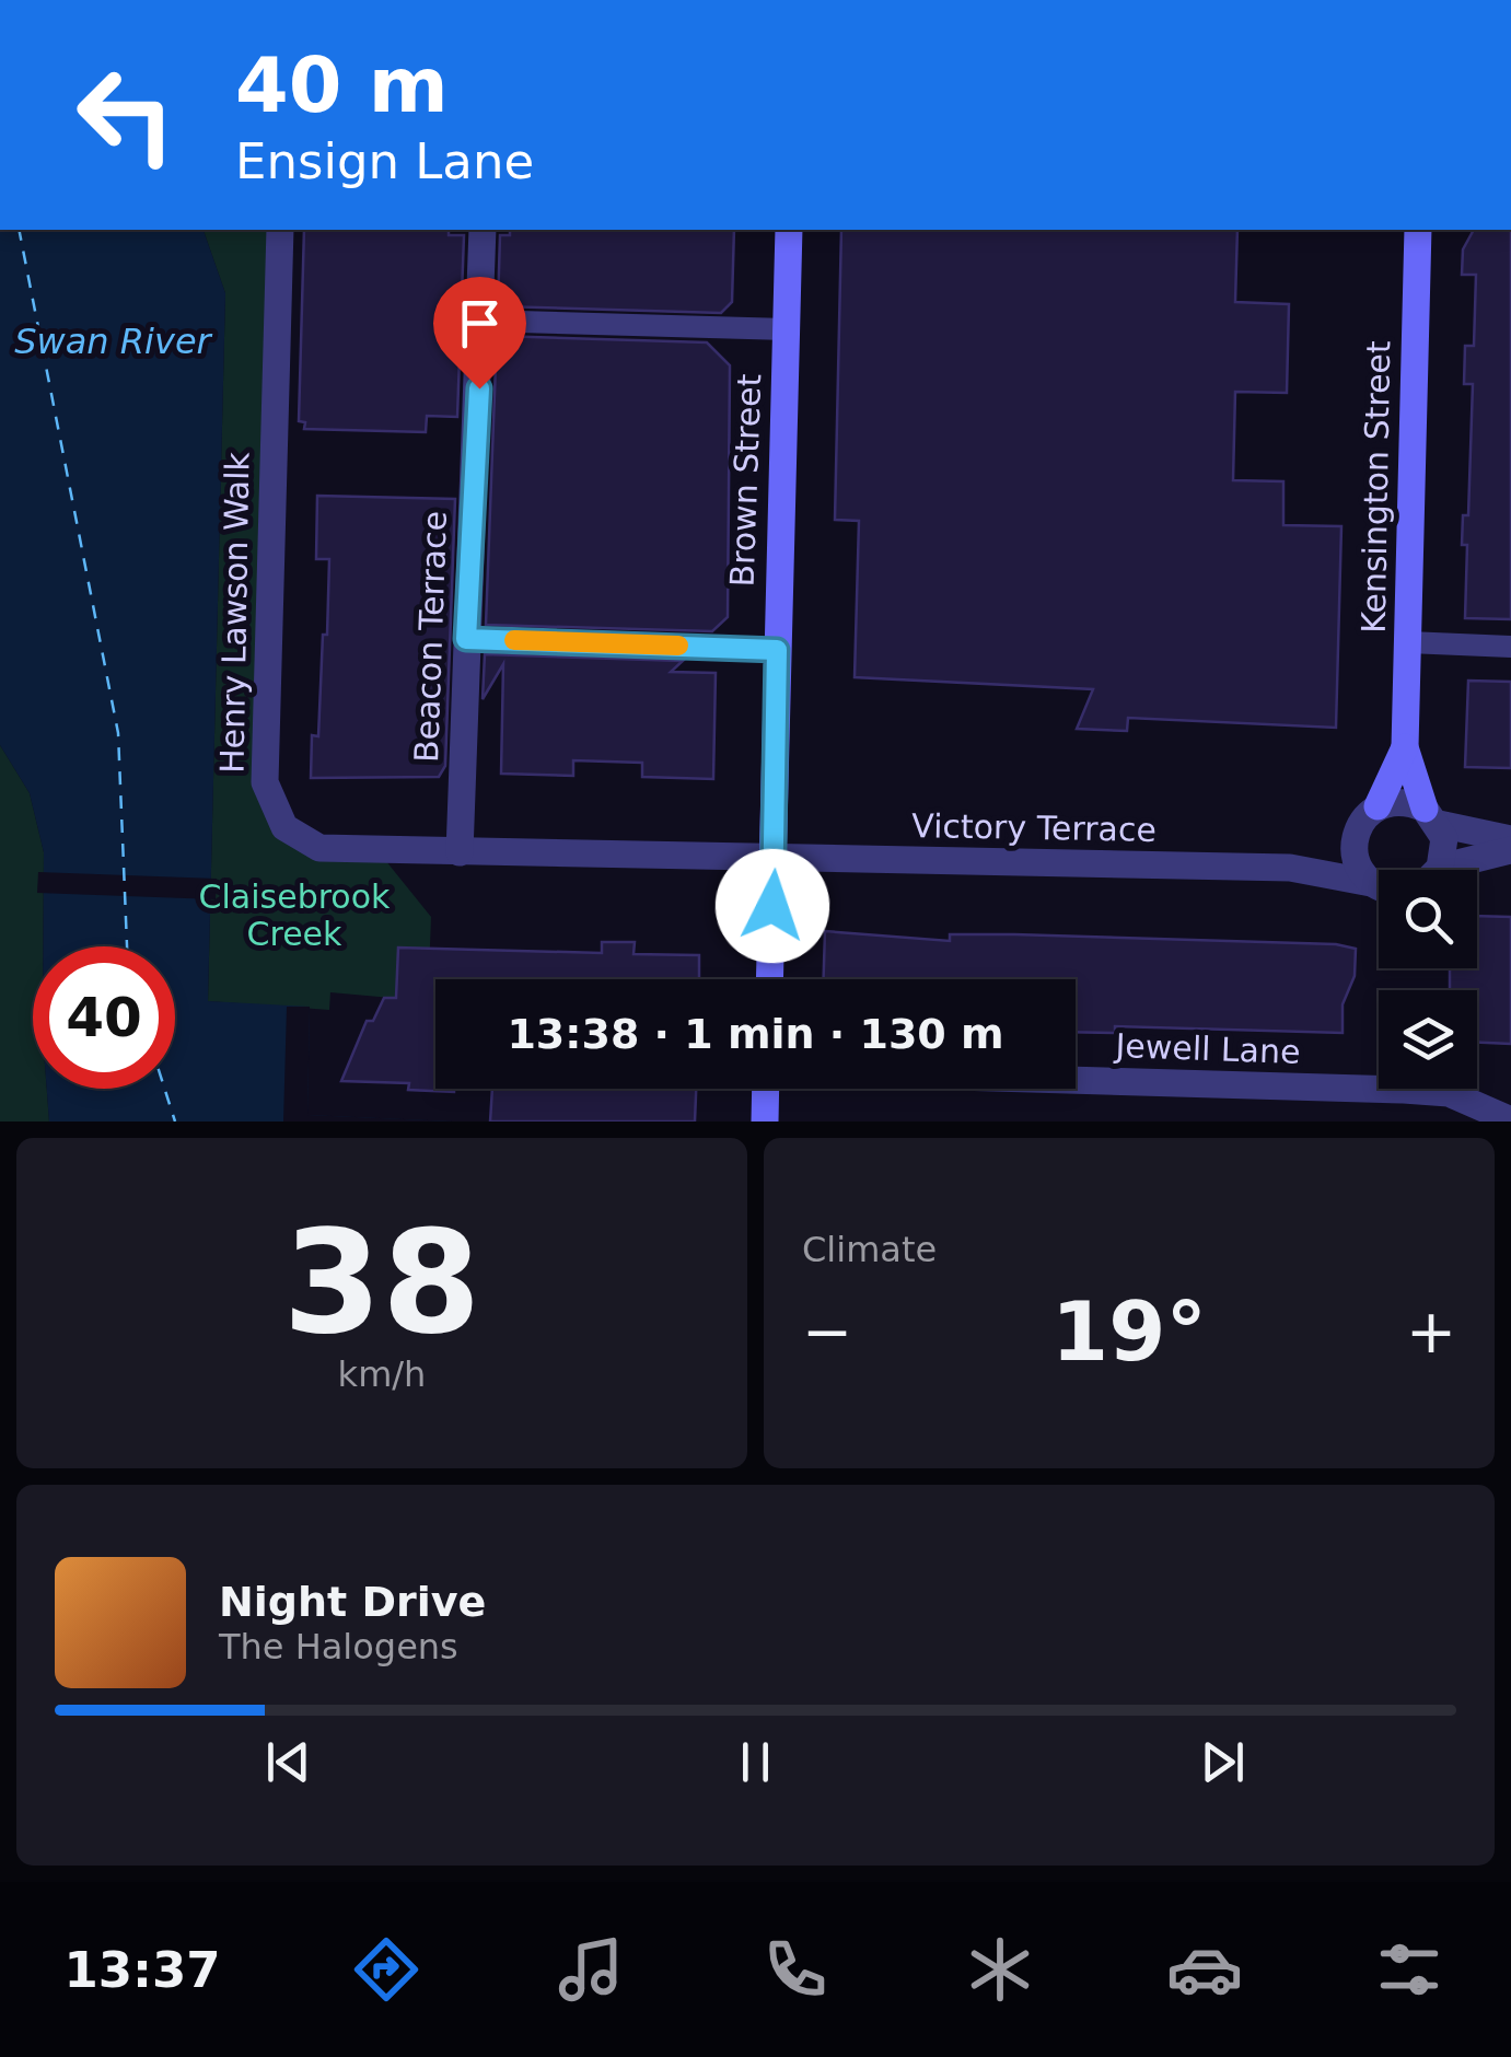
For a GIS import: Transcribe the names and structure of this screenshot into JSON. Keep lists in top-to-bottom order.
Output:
{
  "streets": {
    "street": [
      "Brown Street",
      "Kensington Street",
      "Henry Lawson Walk",
      "Beacon Terrace",
      "Victory Terrace",
      "Jewell Lane"
    ]
  },
  "crossings": [
    ["Brown Street", "Henry Lawson Walk"],
    ["Brown Street", "Victory Terrace"],
    ["Henry Lawson Walk", "Beacon Terrace"],
    ["Henry Lawson Walk", "Victory Terrace"]
  ],
  "water": ["Swan River"],
  "parks": ["Claisebrook Creek"],
  "page": {
    "turn": ["40 m", "Ensign Lane"],
    "limit": "40",
    "trip": "13:38 · 1 min · 130 m",
    "tile": [
      ["38", "km/h"],
      "Climate"
    ],
    "heat": ["−", "19°", "+"],
    "song": ["Night Drive", "The Halogens"],
    "tabs": "13:37"
  }
}
